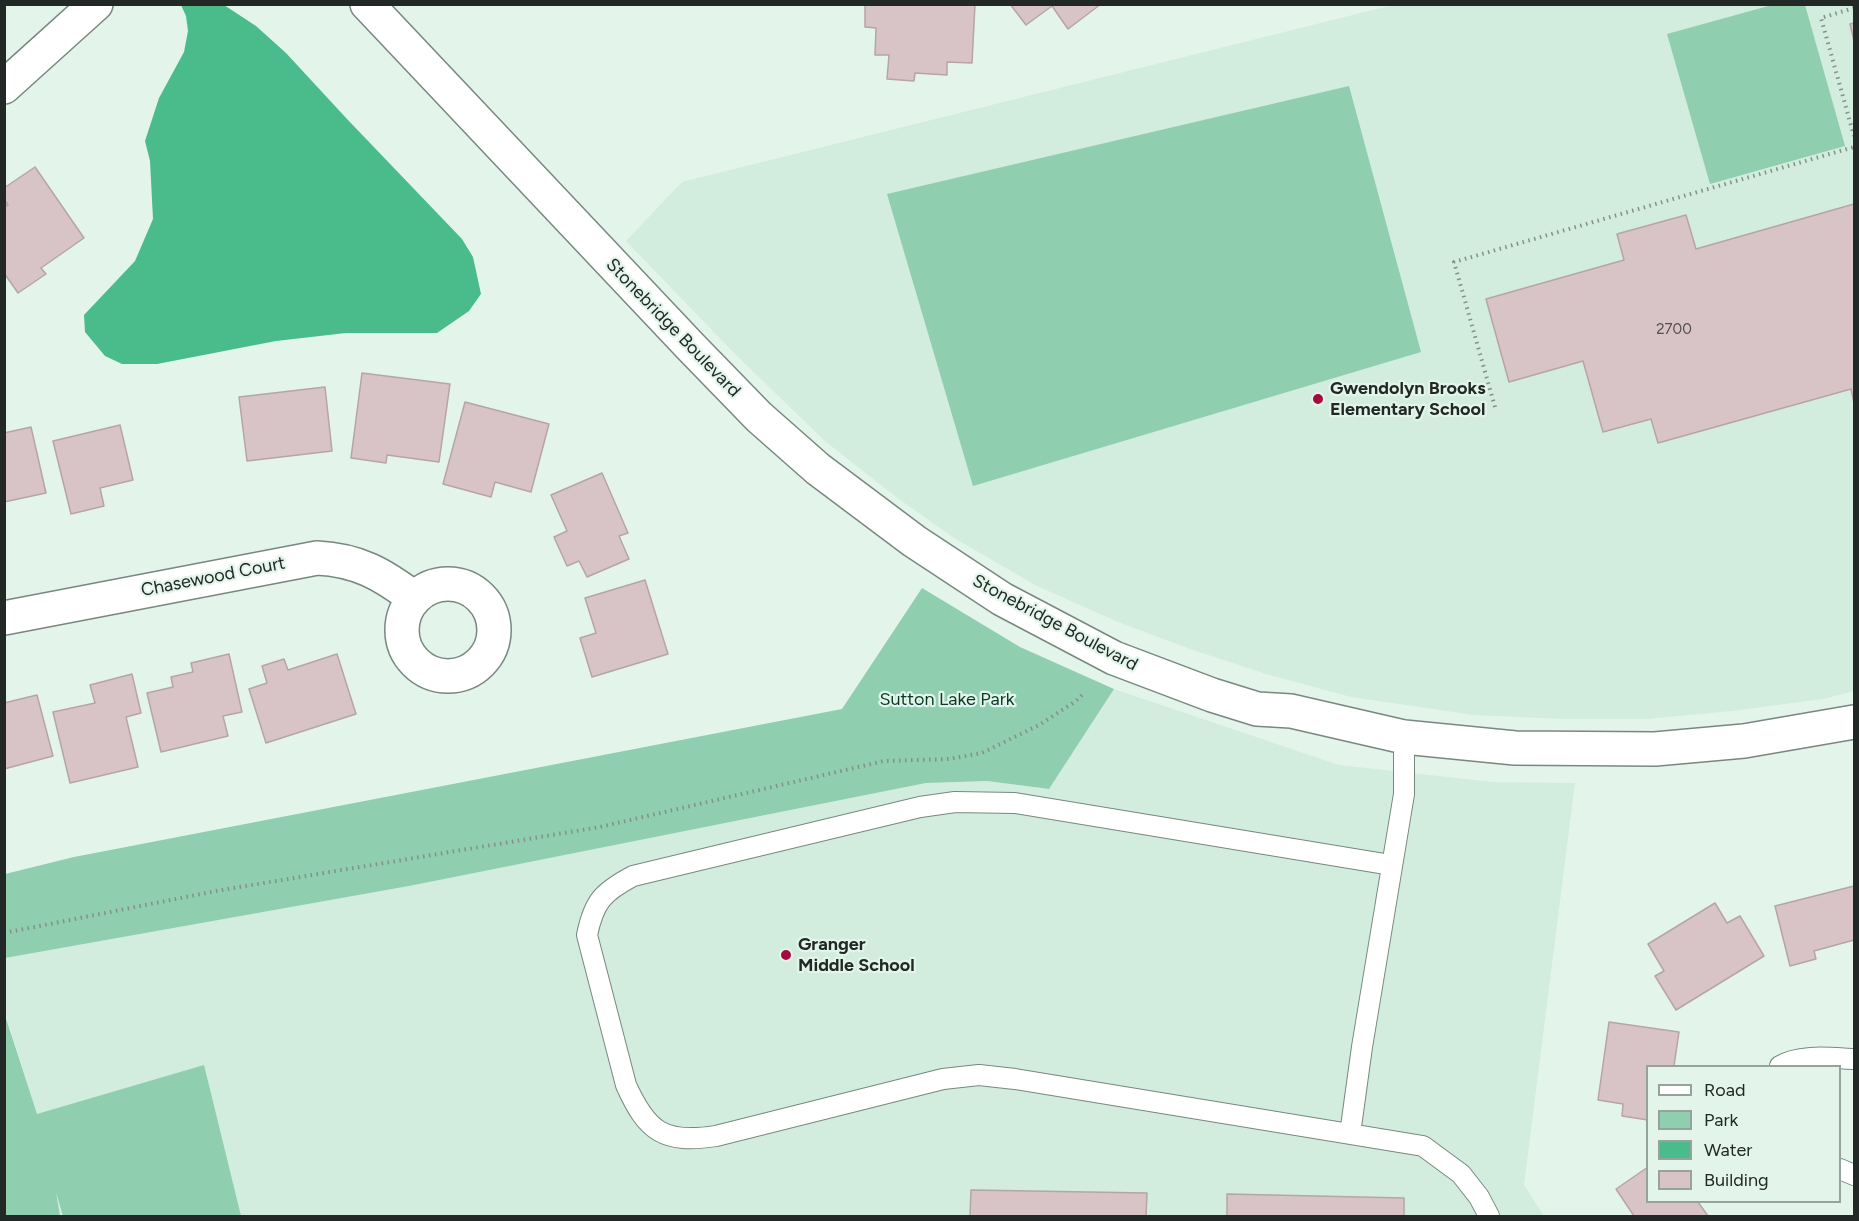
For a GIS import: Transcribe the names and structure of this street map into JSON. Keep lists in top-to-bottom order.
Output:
{
  "streets": {
    "street": ["Stonebridge Boulevard", "Chasewood Court"]
  },
  "parks": ["Sutton Lake Park"],
  "places": ["Gwendolyn Brooks Elementary School", "Granger Middle School"],
  "house_numbers": ["2700"],
  "legend": [
    "Road",
    "Park",
    "Water",
    "Building"
  ]
}
